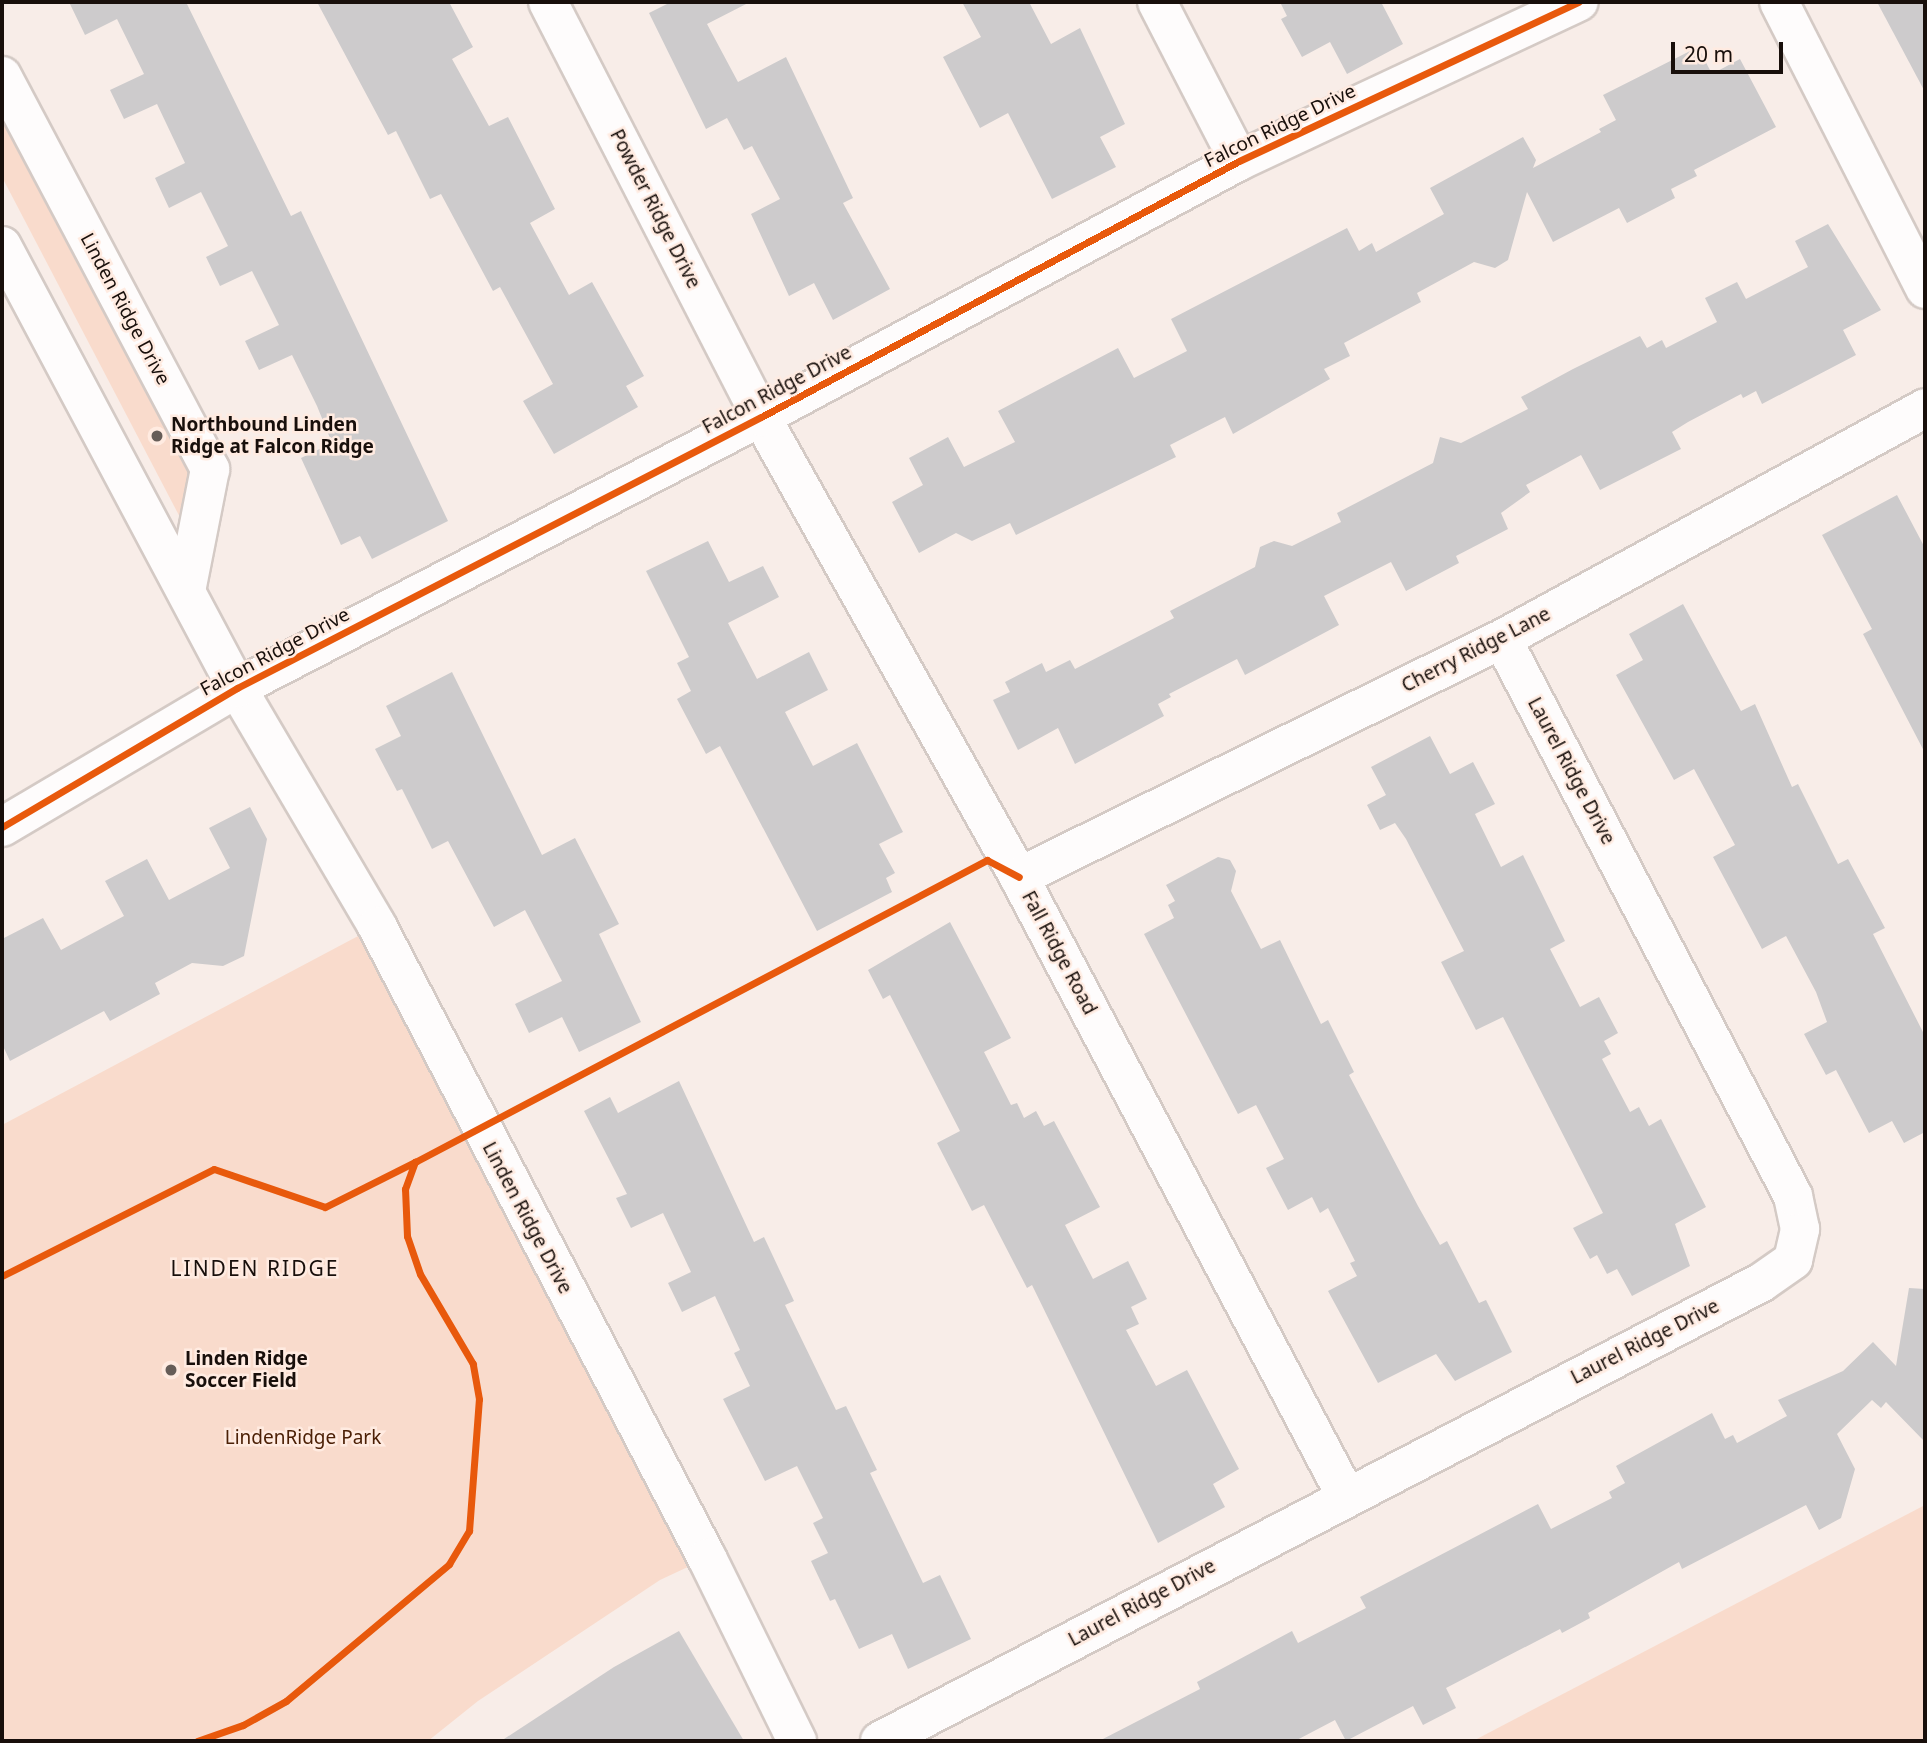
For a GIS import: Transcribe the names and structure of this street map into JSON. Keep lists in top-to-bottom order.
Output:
{
  "streets": {
    "street": [
      "Falcon Ridge Drive",
      "Powder Ridge Drive",
      "Linden Ridge Drive",
      "Cherry Ridge Lane",
      "Laurel Ridge Drive",
      "Fall Ridge Road"
    ]
  },
  "crossings": [
    ["Falcon Ridge Drive", "Powder Ridge Drive"],
    ["Falcon Ridge Drive", "Linden Ridge Drive"],
    ["Falcon Ridge Drive", "Fall Ridge Road"],
    ["Powder Ridge Drive", "Fall Ridge Road"],
    ["Cherry Ridge Lane", "Laurel Ridge Drive"],
    ["Cherry Ridge Lane", "Fall Ridge Road"],
    ["Laurel Ridge Drive", "Fall Ridge Road"]
  ],
  "districts": ["LINDEN RIDGE"],
  "parks": ["LindenRidge Park"],
  "places": ["Northbound Linden Ridge at Falcon Ridge", "Linden Ridge Soccer Field"],
  "scale_bar": "20 m"
}
